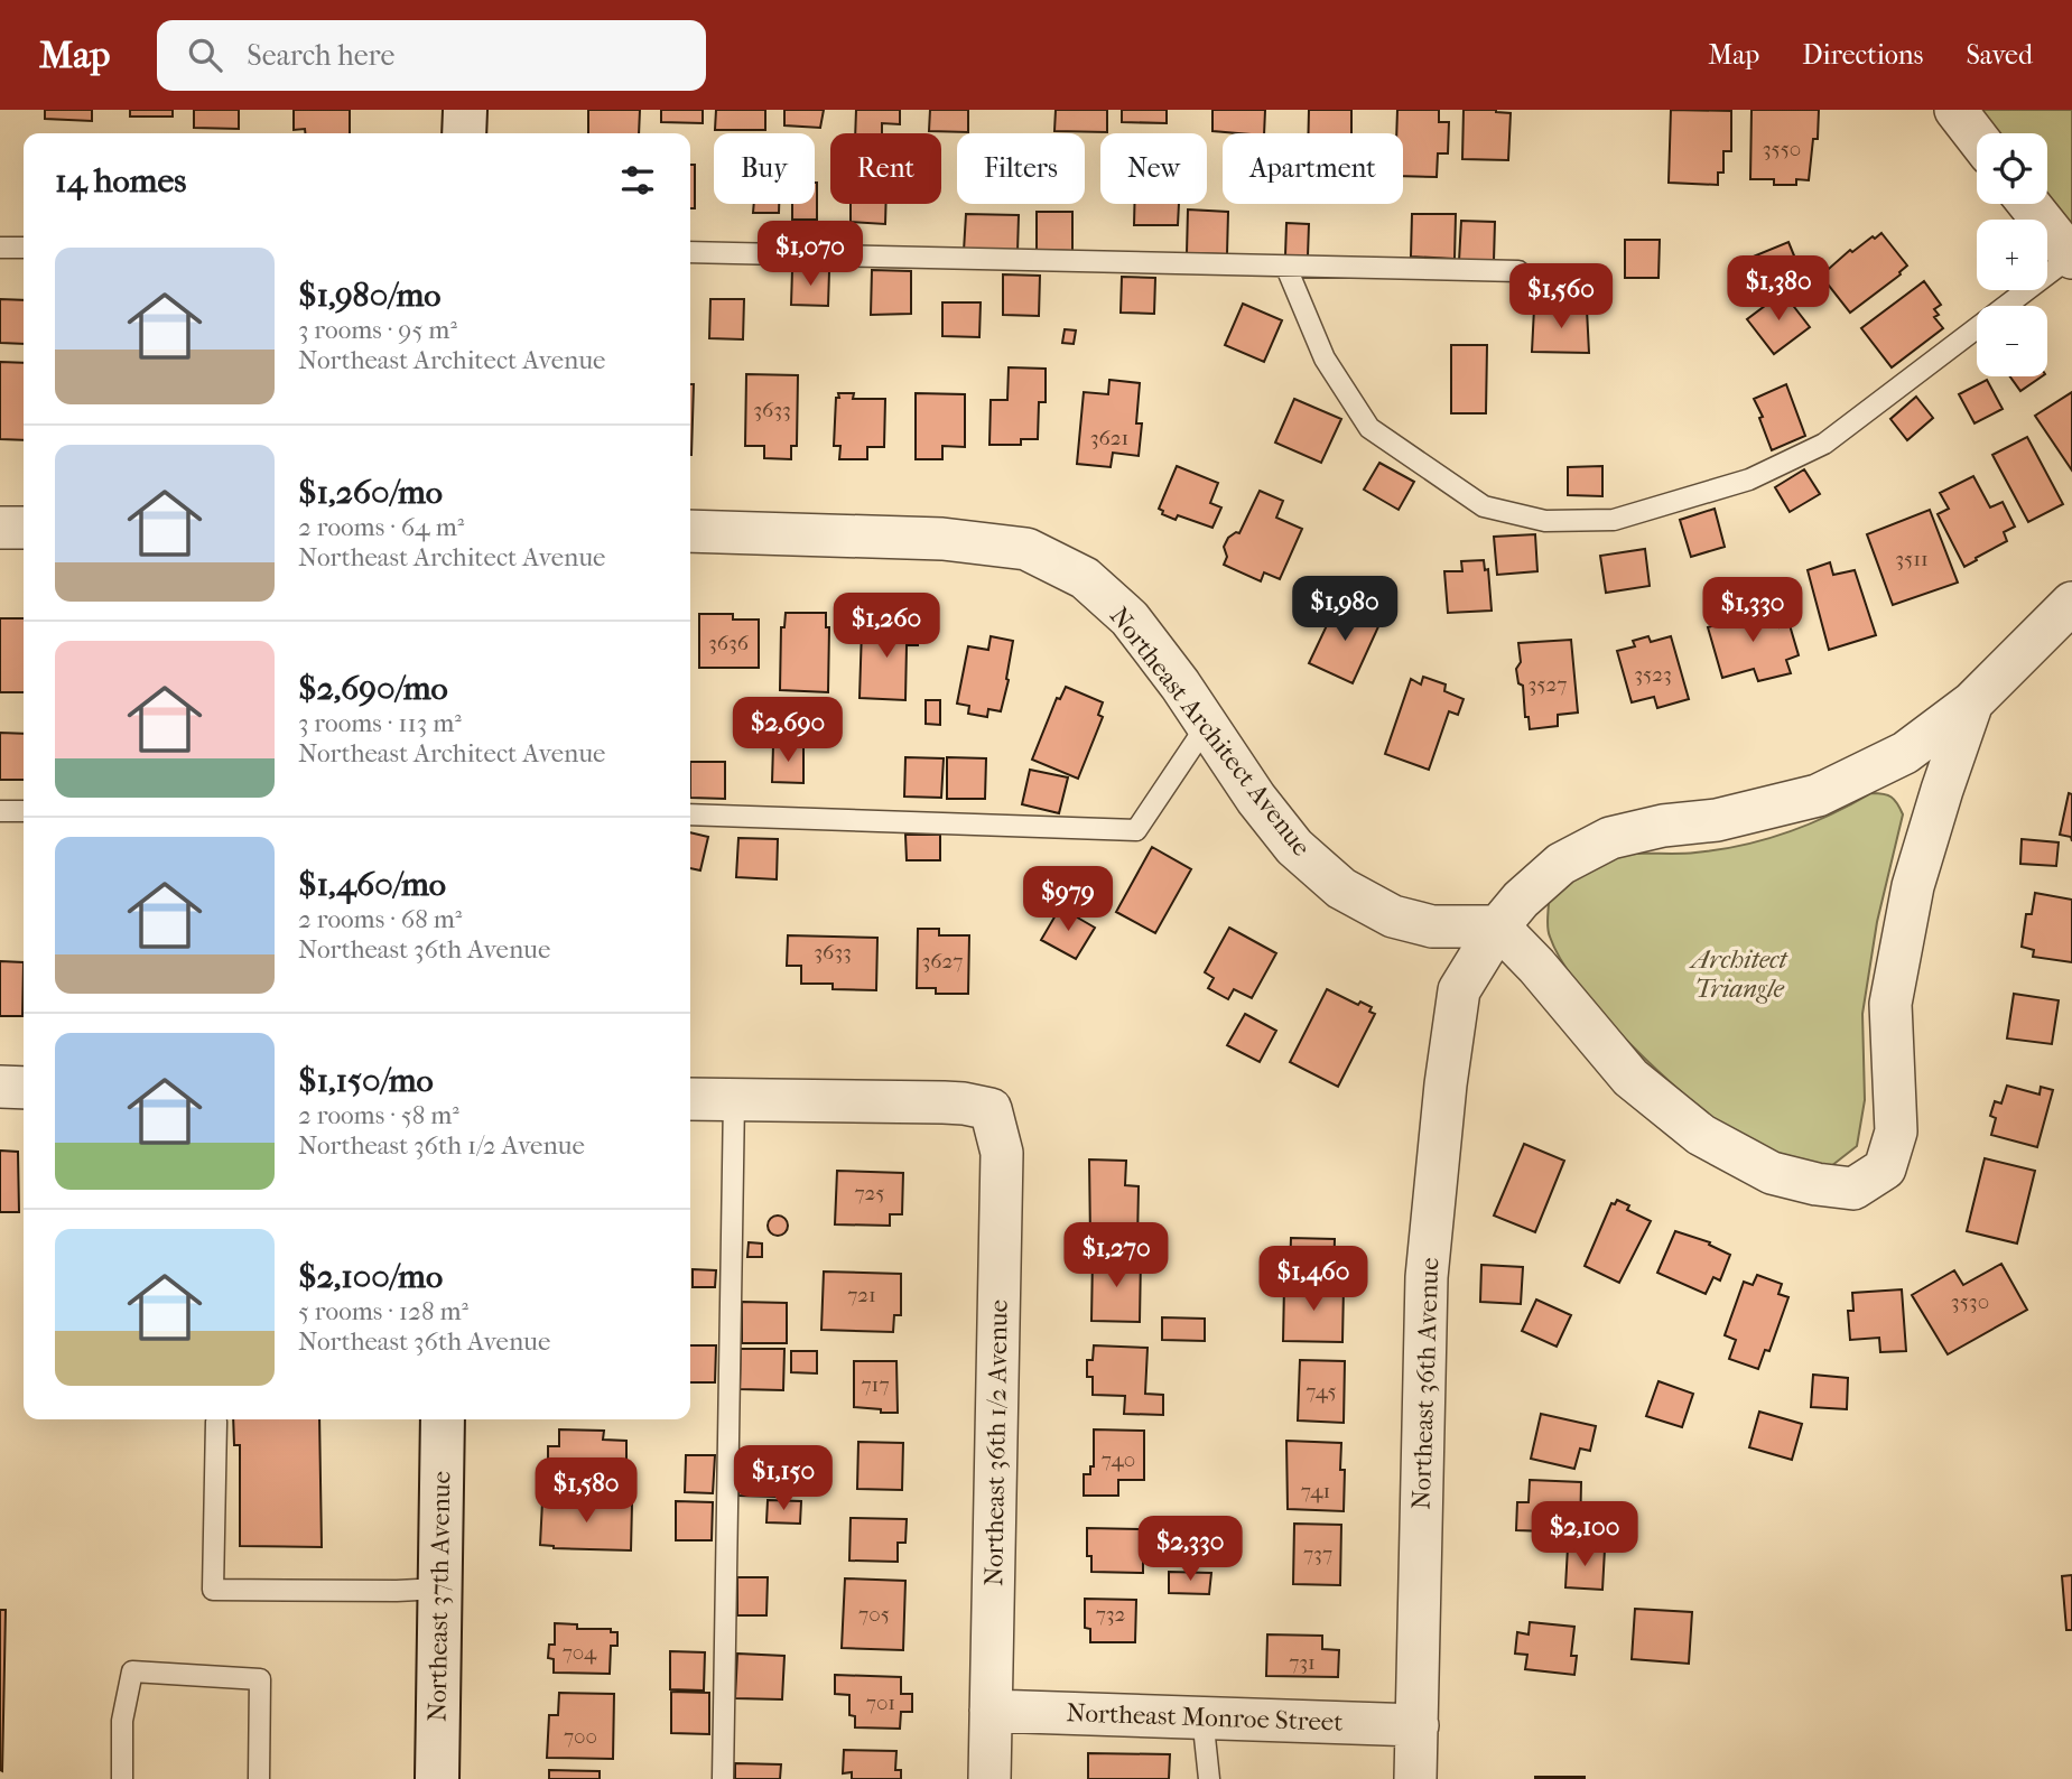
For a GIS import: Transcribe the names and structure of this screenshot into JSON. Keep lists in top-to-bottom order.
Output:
{
  "streets": {
    "street": [
      "Northeast Architect Avenue",
      "Northeast 36th Avenue",
      "Northeast 36th 1/2 Avenue",
      "Northeast 37th Avenue",
      "Northeast Monroe Street"
    ]
  },
  "crossings": [
    ["Northeast Architect Avenue", "Northeast 36th Avenue"],
    ["Northeast 36th Avenue", "Northeast Monroe Street"],
    ["Northeast 36th 1/2 Avenue", "Northeast Monroe Street"]
  ],
  "parks": ["Architect Triangle"],
  "house_numbers": [
    "3550",
    "3633",
    "3621",
    "3511",
    "3636",
    "3523",
    "3527",
    "3633",
    "3627",
    "725",
    "721",
    "3530",
    "717",
    "745",
    "740",
    "741",
    "737",
    "705",
    "732",
    "704",
    "731",
    "701",
    "700"
  ],
  "page": {
    "header": "Map",
    "search": "Search here",
    "nav": ["Map", "Directions", "Saved"],
    "map_buttons": ["+", "−"],
    "chip": [
      "Buy",
      "Rent",
      "Filters",
      "New",
      "Apartment"
    ],
    "heading": "14 homes",
    "price": [
      "$1,070",
      "$1,380",
      "$1,560",
      "$1,980",
      "$1,330",
      "$1,260",
      "$2,690",
      "$979",
      "$1,270",
      "$1,460",
      "$1,150",
      "$1,580",
      "$2,100",
      "$2,330"
    ],
    "list": [
      {
        "name": "$1,980/mo",
        "note": "3 rooms · 95 m² · Northeast Architect Avenue"
      },
      {
        "name": "$1,260/mo",
        "note": "2 rooms · 64 m² · Northeast Architect Avenue"
      },
      {
        "name": "$2,690/mo",
        "note": "3 rooms · 113 m² · Northeast Architect Avenue"
      },
      {
        "name": "$1,460/mo",
        "note": "2 rooms · 68 m² · Northeast 36th Avenue"
      },
      {
        "name": "$1,150/mo",
        "note": "2 rooms · 58 m² · Northeast 36th 1/2 Avenue"
      },
      {
        "name": "$2,100/mo",
        "note": "5 rooms · 128 m² · Northeast 36th Avenue"
      }
    ]
  }
}
